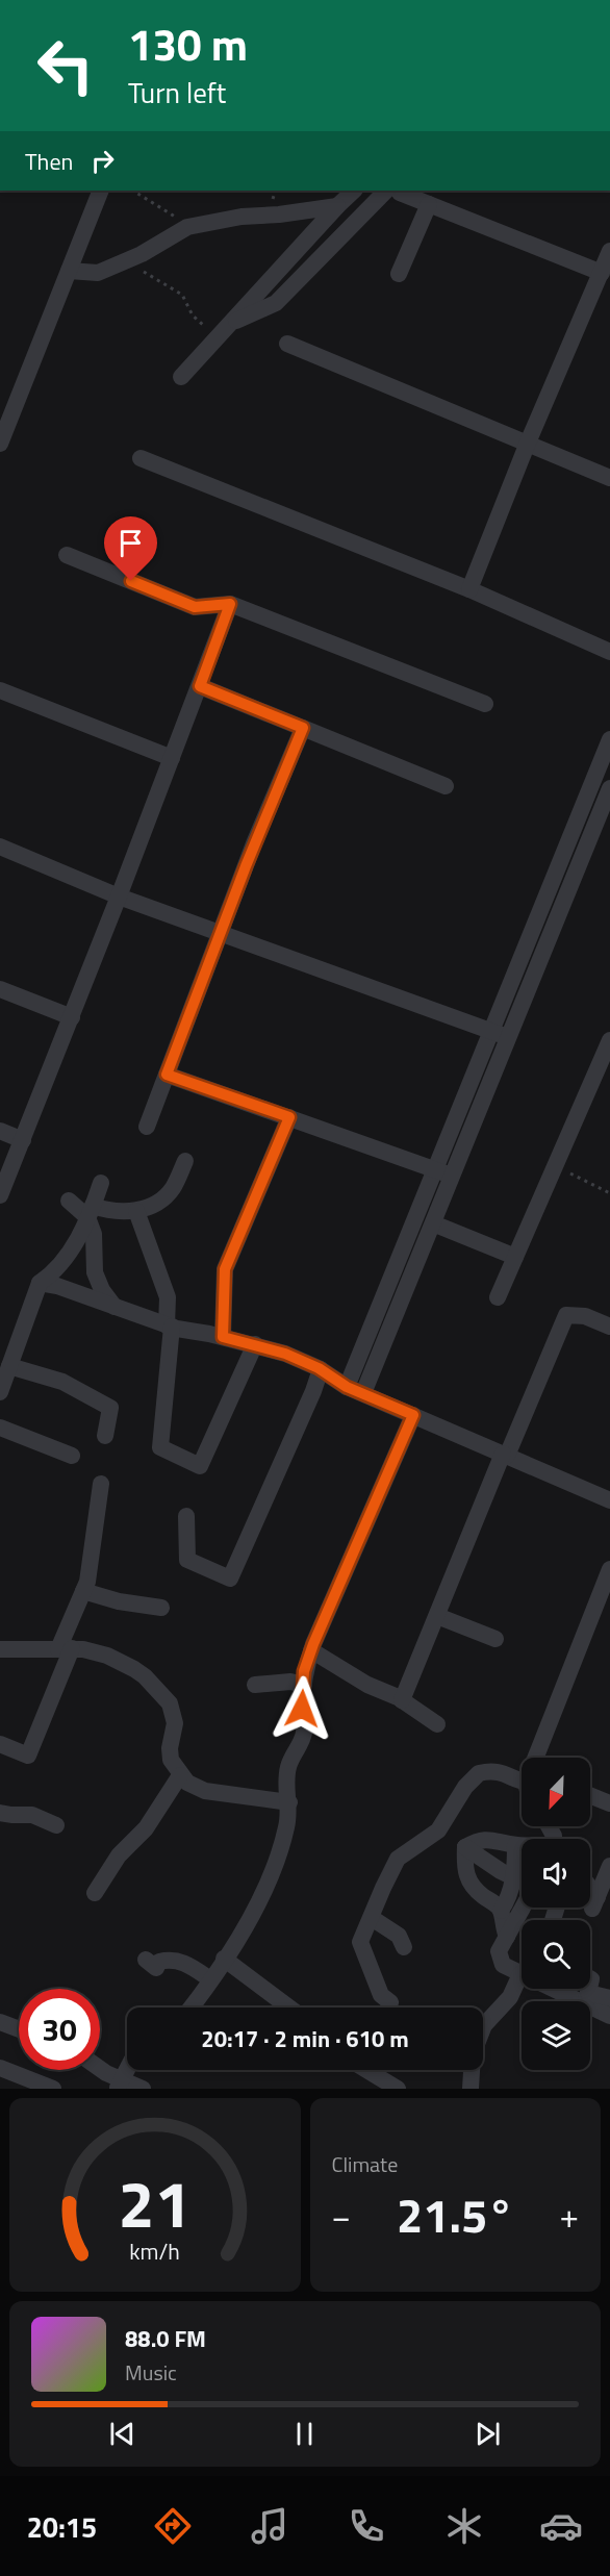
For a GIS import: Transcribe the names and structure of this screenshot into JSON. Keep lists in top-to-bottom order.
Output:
{
  "north": "bottom left",
  "page": {
    "turn": ["130 m", "Turn left"],
    "then": "Then",
    "limit": "30",
    "trip": "20:17 · 2 min · 610 m",
    "tile": "Climate",
    "heat": ["−", "21.5°", "+"],
    "song": ["88.0 FM", "Music"],
    "tabs": "20:15",
    "gauge": ["21", "km/h"]
  }
}
